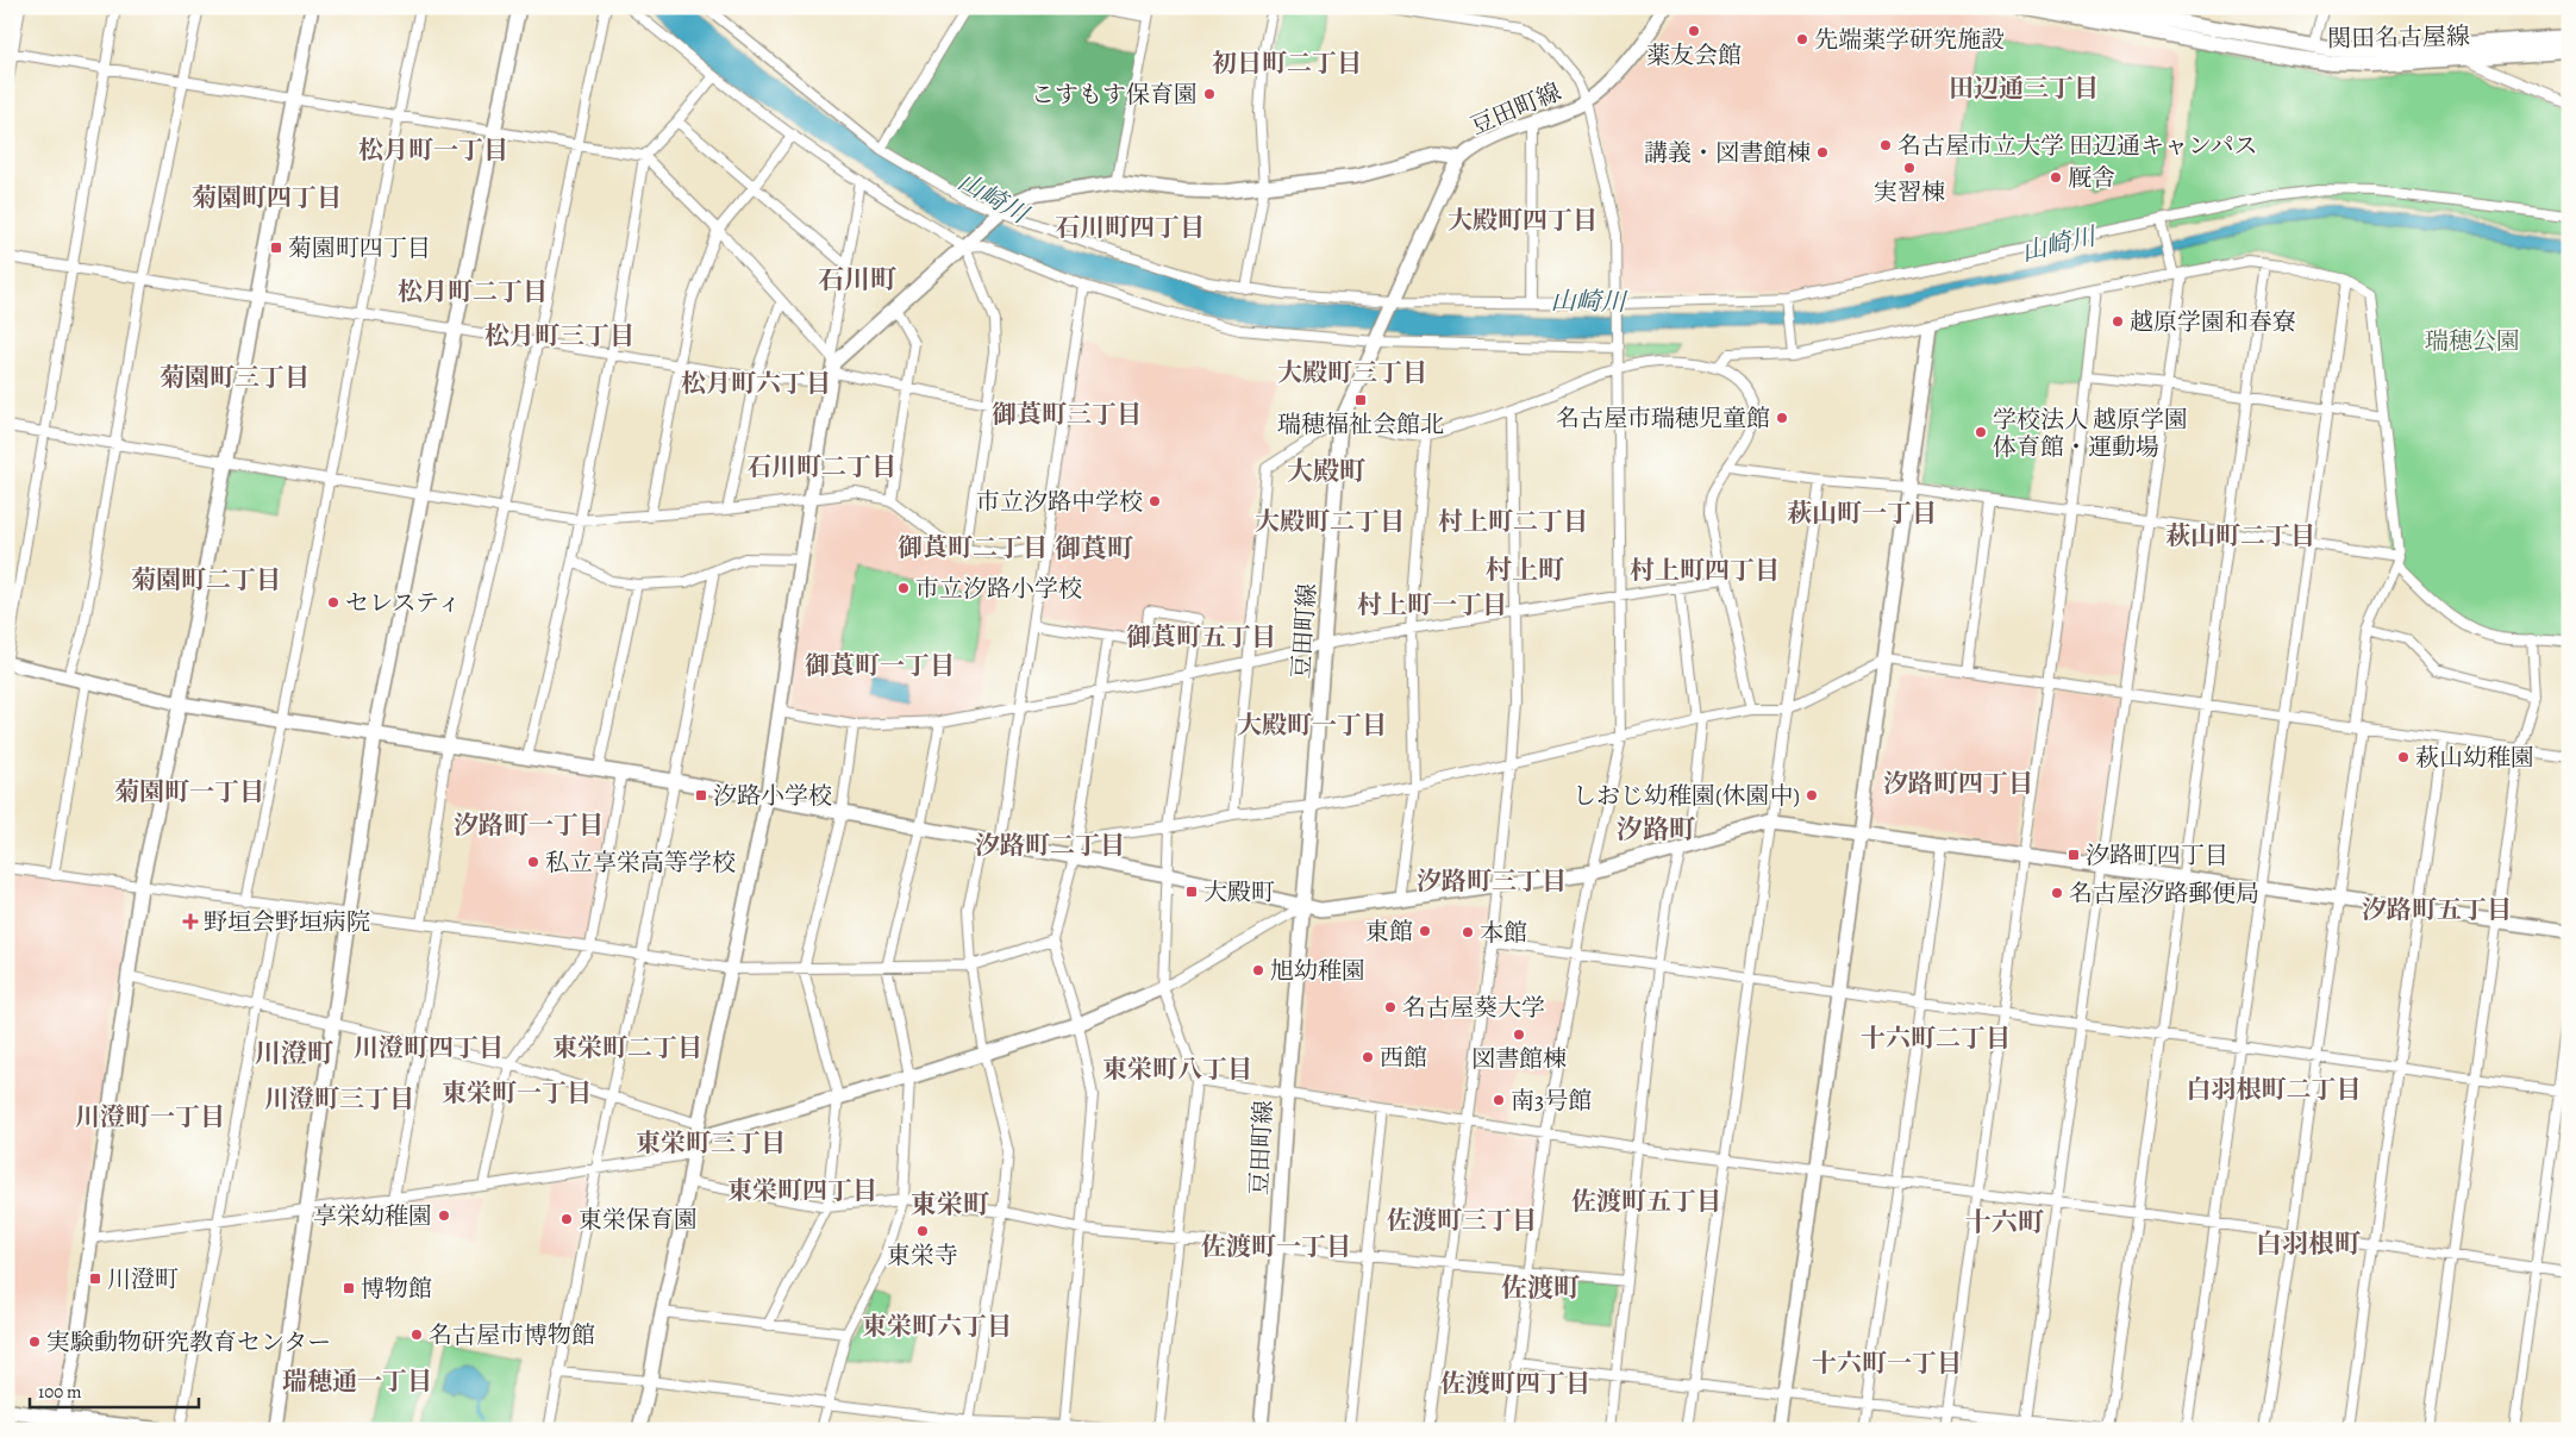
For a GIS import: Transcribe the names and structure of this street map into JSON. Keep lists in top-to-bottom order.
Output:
{
  "streets": {
    "main road": ["関田名古屋線"],
    "street": ["豆田町線"]
  },
  "districts": [
    "初日町二丁目",
    "田辺通三丁目",
    "松月町一丁目",
    "菊園町四丁目",
    "大殿町四丁目",
    "石川町四丁目",
    "石川町",
    "松月町二丁目",
    "松月町三丁目",
    "大殿町三丁目",
    "菊園町三丁目",
    "松月町六丁目",
    "御莨町三丁目",
    "石川町二丁目",
    "大殿町",
    "萩山町一丁目",
    "大殿町二丁目",
    "村上町二丁目",
    "萩山町二丁目",
    "御莨町二丁目",
    "御莨町",
    "村上町",
    "村上町四丁目",
    "菊園町二丁目",
    "村上町一丁目",
    "御莨町五丁目",
    "御莨町一丁目",
    "大殿町一丁目",
    "汐路町四丁目",
    "菊園町一丁目",
    "汐路町一丁目",
    "汐路町",
    "汐路町二丁目",
    "汐路町三丁目",
    "汐路町五丁目",
    "十六町二丁目",
    "川澄町四丁目",
    "東栄町二丁目",
    "川澄町",
    "東栄町八丁目",
    "白羽根町二丁目",
    "東栄町一丁目",
    "川澄町三丁目",
    "川澄町一丁目",
    "東栄町三丁目",
    "東栄町四丁目",
    "佐渡町五丁目",
    "東栄町",
    "佐渡町三丁目",
    "十六町",
    "白羽根町",
    "佐渡町一丁目",
    "佐渡町",
    "東栄町六丁目",
    "十六町一丁目",
    "瑞穂通一丁目",
    "佐渡町四丁目"
  ],
  "water": ["山崎川"],
  "parks": ["瑞穂公園"],
  "places": {
    "other": [
      "薬友会館",
      "先端薬学研究施設",
      "こすもす保育園",
      "名古屋市立大学 田辺通キャンパス",
      "講義・図書館棟",
      "実習棟",
      "厩舎",
      "越原学園和春寮",
      "名古屋市瑞穂児童館",
      "学校法人 越原学園 体育館・運動場",
      "市立汐路中学校",
      "市立汐路小学校",
      "セレスティ",
      "萩山幼稚園",
      "しおじ幼稚園(休園中)",
      "私立享栄高等学校",
      "名古屋汐路郵便局",
      "東館",
      "本館",
      "旭幼稚園",
      "名古屋葵大学",
      "図書館棟",
      "西館",
      "南3号館",
      "享栄幼稚園",
      "東栄保育園",
      "東栄寺",
      "名古屋市博物館",
      "実験動物研究教育センター"
    ],
    "transit": [
      "菊園町四丁目",
      "瑞穂福祉会館北",
      "汐路小学校",
      "汐路町四丁目",
      "大殿町",
      "川澄町",
      "博物館"
    ],
    "health": ["野垣会野垣病院"]
  },
  "scale_bar": "100 m"
}
